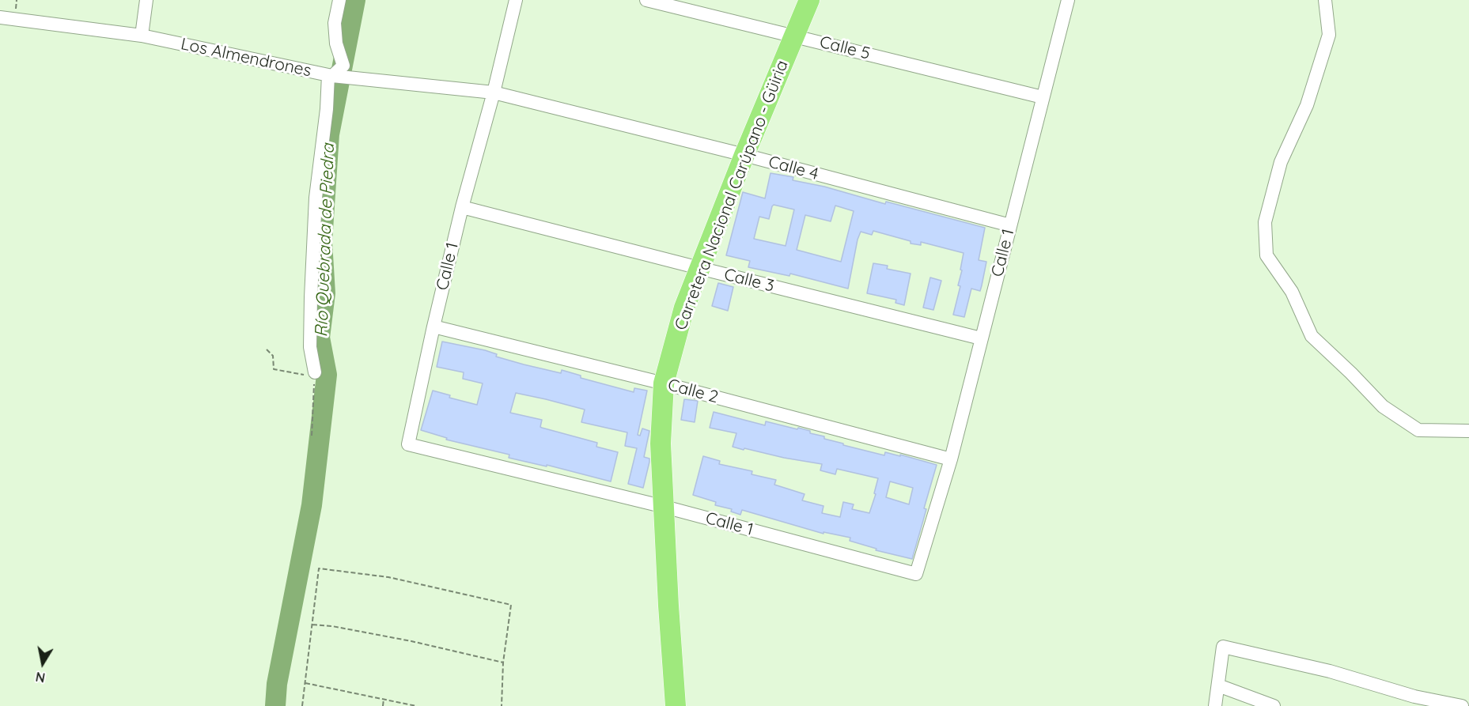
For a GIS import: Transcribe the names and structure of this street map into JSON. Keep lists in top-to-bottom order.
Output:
{
  "streets": {
    "highway": ["Carretera Nacional Carúpano - Güiria"],
    "street": [
      "Calle 5",
      "Los Almendrones",
      "Calle 4",
      "Calle 1",
      "Calle 3",
      "Calle 2"
    ]
  },
  "crossings": [
    ["Calle 5", "Carretera Nacional Carúpano - Güiria"],
    ["Calle 5", "Calle 1"],
    ["Los Almendrones", "Calle 4"],
    ["Los Almendrones", "Calle 1"],
    ["Calle 4", "Carretera Nacional Carúpano - Güiria"],
    ["Calle 4", "Calle 1"],
    ["Carretera Nacional Carúpano - Güiria", "Calle 1"],
    ["Carretera Nacional Carúpano - Güiria", "Calle 3"],
    ["Carretera Nacional Carúpano - Güiria", "Calle 2"],
    ["Calle 1", "Calle 3"],
    ["Calle 1", "Calle 2"]
  ],
  "water": ["Río Quebrada de Piedra"],
  "north": "bottom"
}
